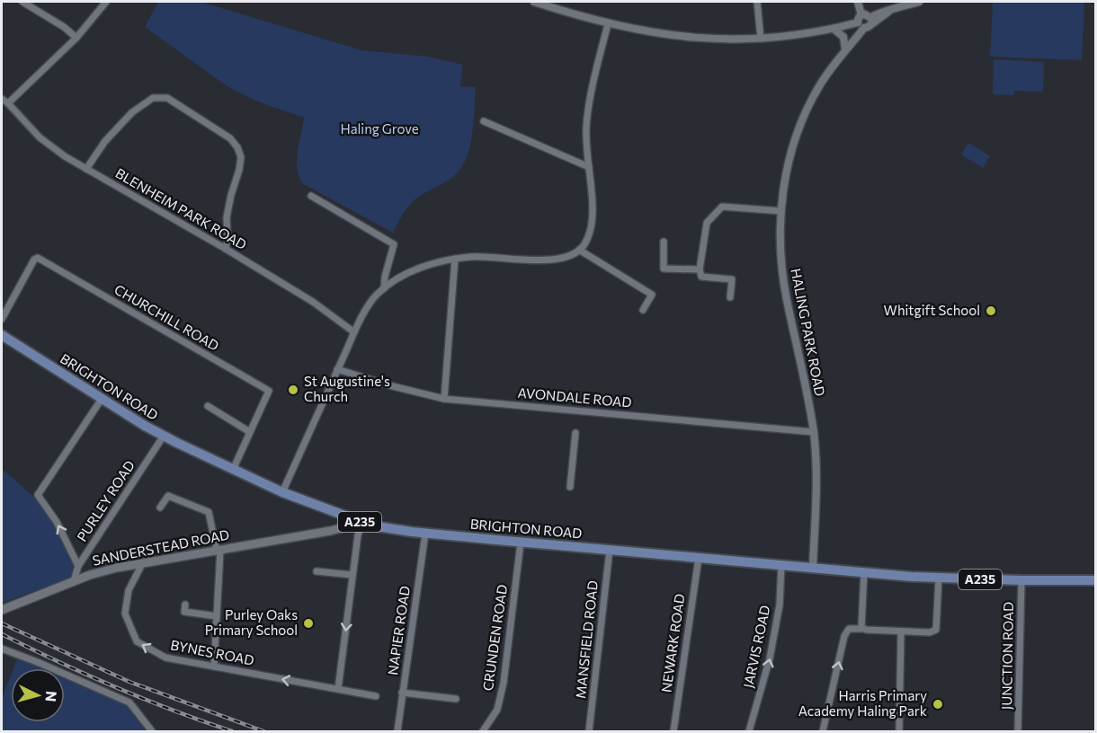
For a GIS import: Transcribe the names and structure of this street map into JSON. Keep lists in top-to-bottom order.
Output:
{
  "streets": {
    "main road": ["BRIGHTON ROAD", "A235", "SANDERSTEAD ROAD"],
    "street": [
      "BLENHEIM PARK ROAD",
      "CHURCHILL ROAD",
      "HALING PARK ROAD",
      "AVONDALE ROAD",
      "PURLEY ROAD",
      "NAPIER ROAD",
      "CRUNDEN ROAD",
      "MANSFIELD ROAD",
      "NEWARK ROAD",
      "JARVIS ROAD",
      "BYNES ROAD",
      "JUNCTION ROAD"
    ]
  },
  "crossings": [
    ["CHURCHILL ROAD", "BRIGHTON ROAD"],
    ["HALING PARK ROAD", "BRIGHTON ROAD"],
    ["HALING PARK ROAD", "AVONDALE ROAD"],
    ["BRIGHTON ROAD", "PURLEY ROAD"],
    ["BRIGHTON ROAD", "SANDERSTEAD ROAD"],
    ["BRIGHTON ROAD", "NAPIER ROAD"],
    ["BRIGHTON ROAD", "CRUNDEN ROAD"],
    ["BRIGHTON ROAD", "MANSFIELD ROAD"],
    ["BRIGHTON ROAD", "NEWARK ROAD"],
    ["BRIGHTON ROAD", "JARVIS ROAD"],
    ["BRIGHTON ROAD", "JUNCTION ROAD"],
    ["PURLEY ROAD", "SANDERSTEAD ROAD"],
    ["SANDERSTEAD ROAD", "BYNES ROAD"]
  ],
  "one_way": ["JARVIS ROAD"],
  "parks": ["Haling Grove"],
  "places": [
    "Whitgift School",
    "St Augustine's Church",
    "Purley Oaks Primary School",
    "Harris Primary Academy Haling Park"
  ],
  "north": "right"
}
